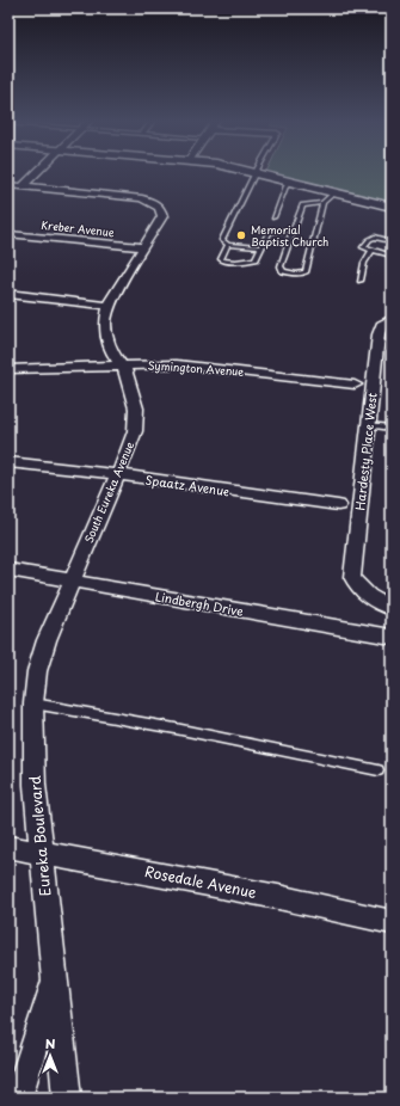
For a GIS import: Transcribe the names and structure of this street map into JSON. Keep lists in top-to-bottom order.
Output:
{
  "streets": {
    "street": [
      "Kreber Avenue",
      "Symington Avenue",
      "Hardesty Place West",
      "Spaatz Avenue",
      "South Eureka Avenue",
      "Lindbergh Drive",
      "Eureka Boulevard",
      "Rosedale Avenue"
    ]
  },
  "crossings": [
    ["Kreber Avenue", "South Eureka Avenue"],
    ["Symington Avenue", "South Eureka Avenue"],
    ["Spaatz Avenue", "South Eureka Avenue"],
    ["South Eureka Avenue", "Lindbergh Drive"],
    ["South Eureka Avenue", "Eureka Boulevard"],
    ["Lindbergh Drive", "Eureka Boulevard"],
    ["Eureka Boulevard", "Rosedale Avenue"]
  ],
  "places": ["Memorial Baptist Church"],
  "north": "top"
}
